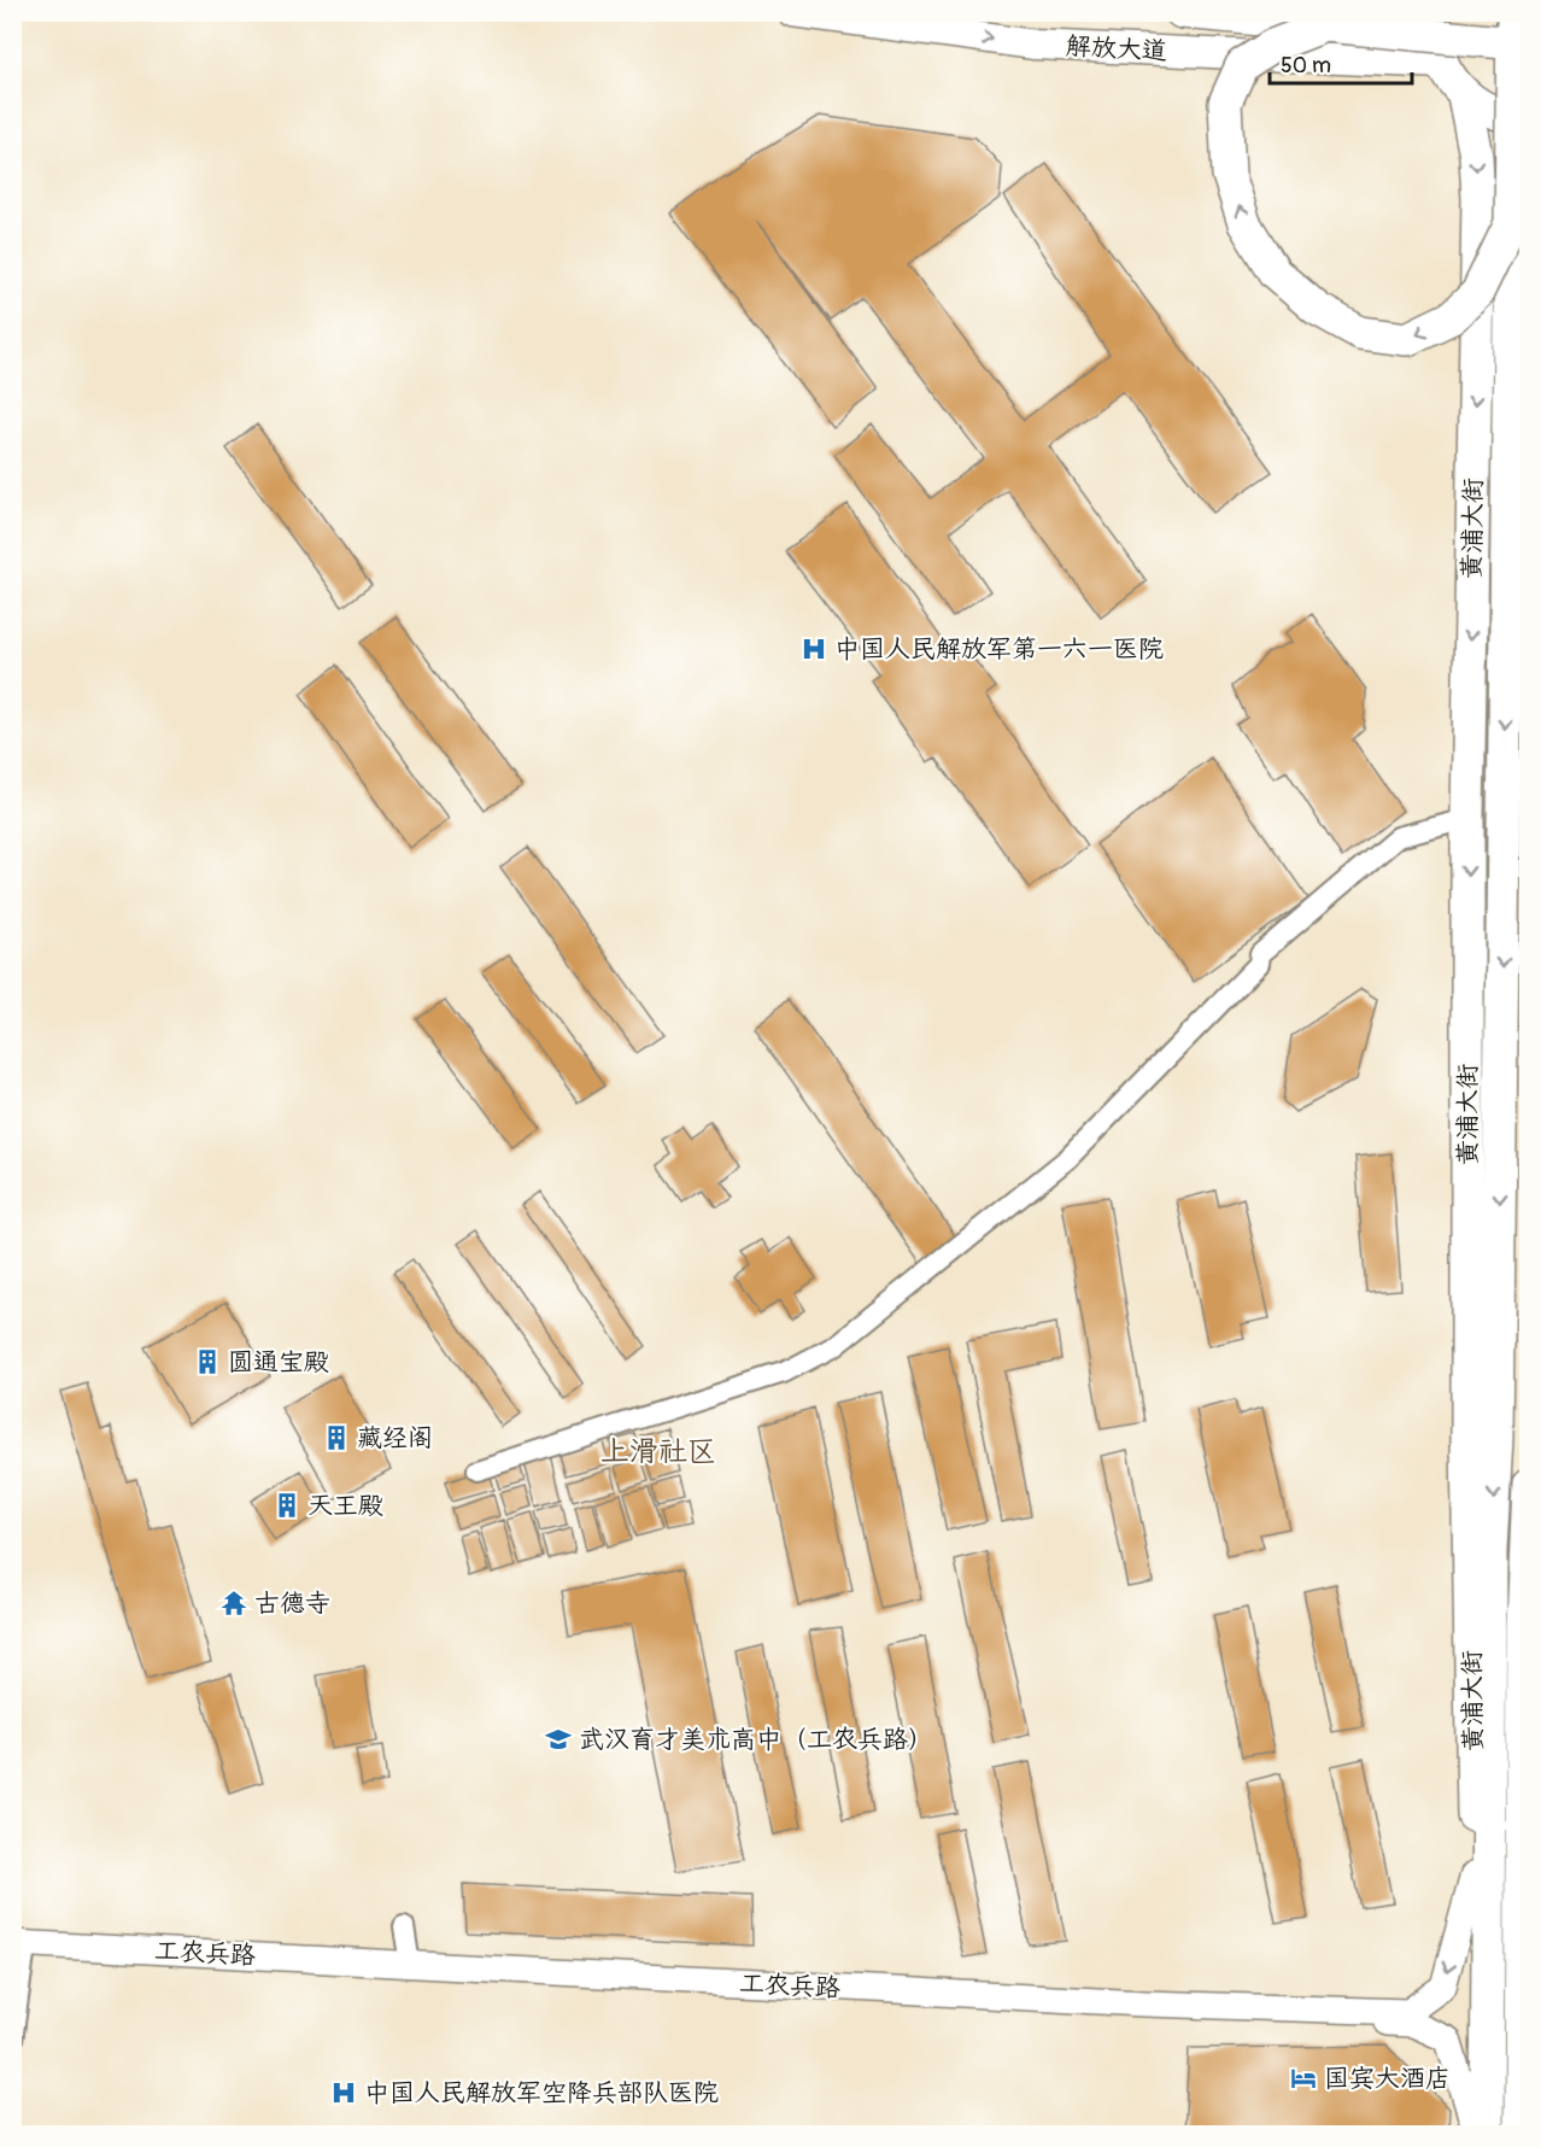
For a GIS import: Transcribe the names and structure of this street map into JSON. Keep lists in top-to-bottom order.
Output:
{
  "streets": {
    "main road": ["解放大道", "黄浦大街"],
    "street": ["工农兵路"]
  },
  "crossings": [
    ["黄浦大街", "工农兵路"]
  ],
  "districts": ["上滑社区"],
  "places": {
    "hospital": ["中国人民解放军第一六一医院", "中国人民解放军空降兵部队医院"],
    "building": ["圆通宝殿", "藏经阁", "天王殿"],
    "temple": ["古德寺"],
    "school or university": ["武汉育才美术高中（工农兵路）"],
    "hotel": ["国宾大酒店"]
  },
  "scale_bar": "50 m"
}
